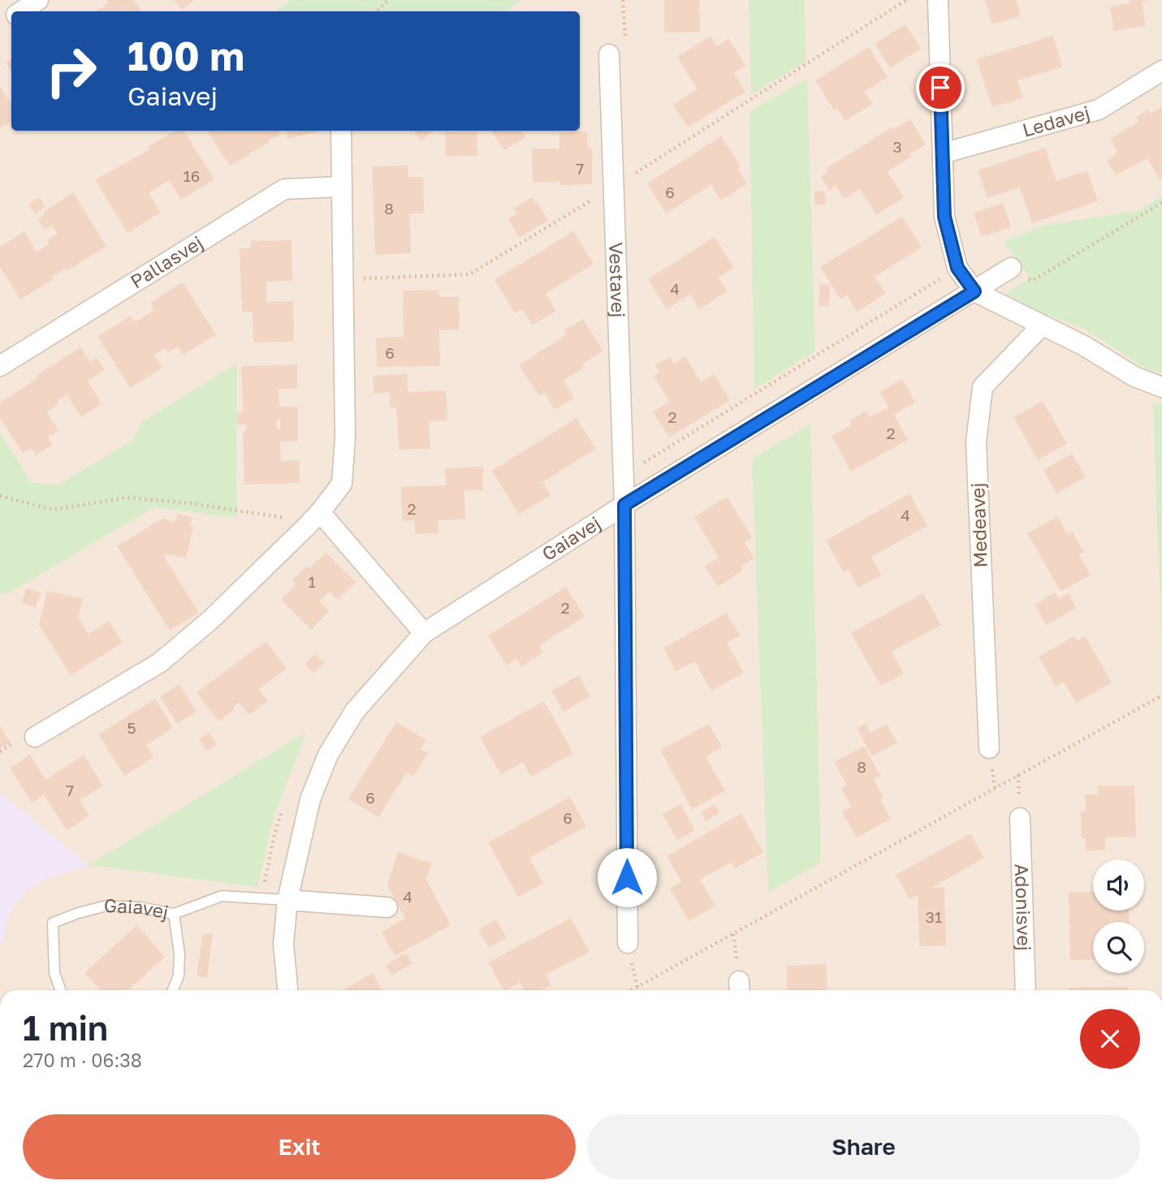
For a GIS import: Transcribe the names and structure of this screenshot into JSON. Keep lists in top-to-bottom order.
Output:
{
  "streets": {
    "street": [
      "Ledavej",
      "Pallasvej",
      "Vestavej",
      "Medeavej",
      "Gaiavej",
      "Adonisvej"
    ]
  },
  "crossings": [
    ["Vestavej", "Gaiavej"]
  ],
  "house_numbers": [
    "3",
    "7",
    "16",
    "6",
    "8",
    "4",
    "6",
    "2",
    "2",
    "2",
    "4",
    "1",
    "2",
    "5",
    "8",
    "7",
    "6",
    "6",
    "4",
    "31"
  ],
  "page": {
    "turn": ["100 m", "Gaiavej"],
    "heading": ["1 min", "270 m · 06:38"],
    "buttons": ["Exit", "Share"]
  }
}
